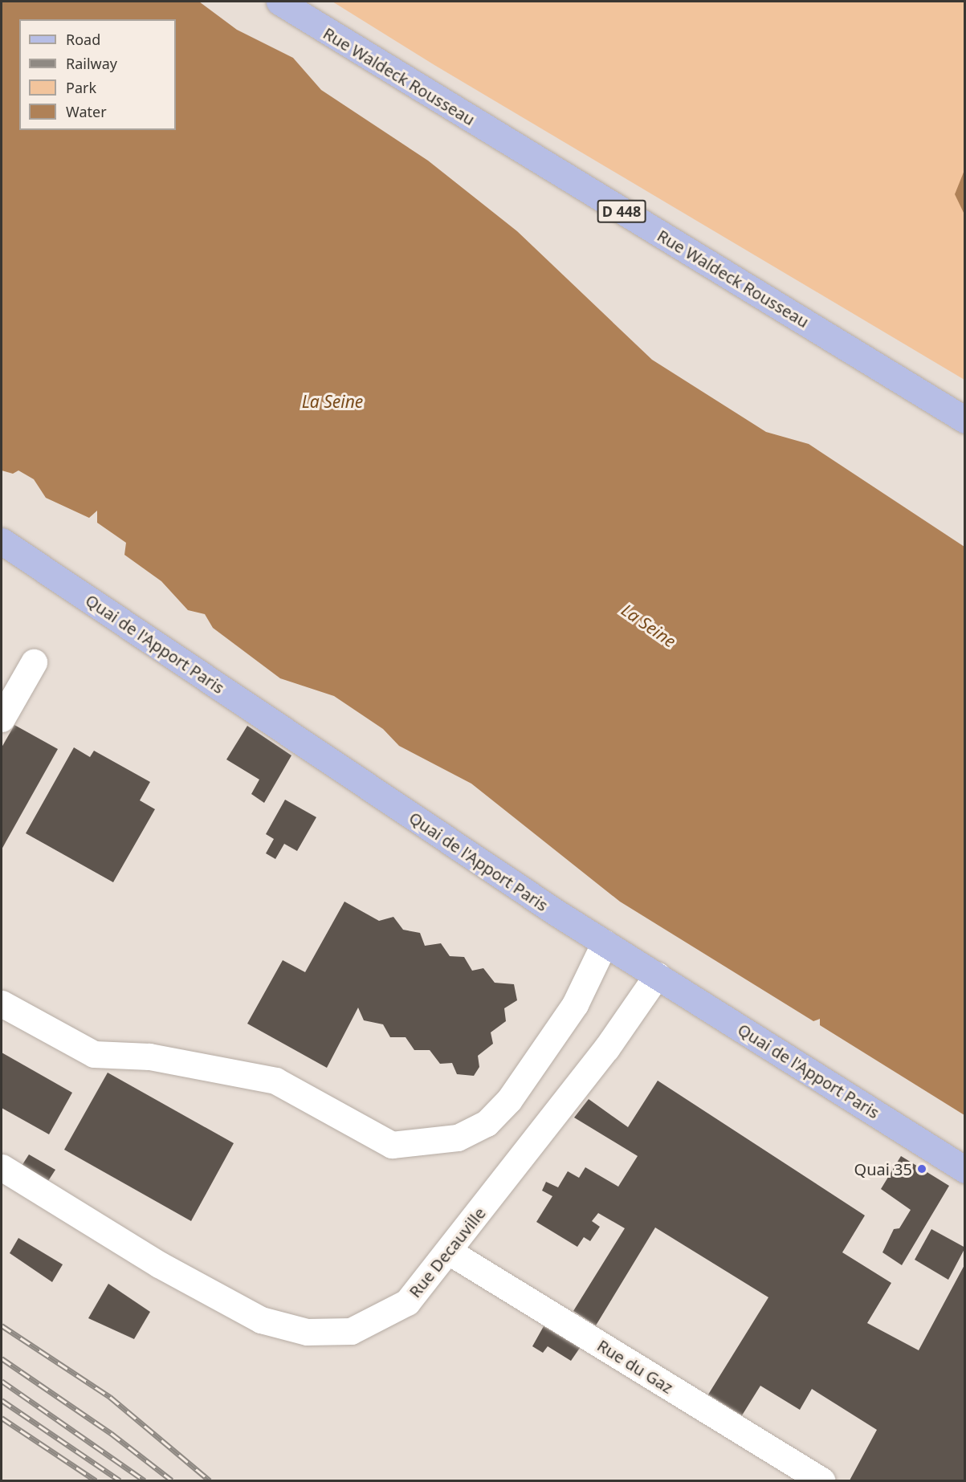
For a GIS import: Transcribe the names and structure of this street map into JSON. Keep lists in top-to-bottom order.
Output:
{
  "streets": {
    "main road": ["Rue Waldeck Rousseau", "D 448", "Quai de l'Apport Paris"],
    "street": ["Rue Decauville", "Rue du Gaz"]
  },
  "crossings": [
    ["Quai de l'Apport Paris", "Rue Decauville"],
    ["Rue Decauville", "Rue du Gaz"]
  ],
  "water": ["La Seine"],
  "places": ["Quai 35"],
  "legend": [
    "Road",
    "Railway",
    "Park",
    "Water"
  ]
}
